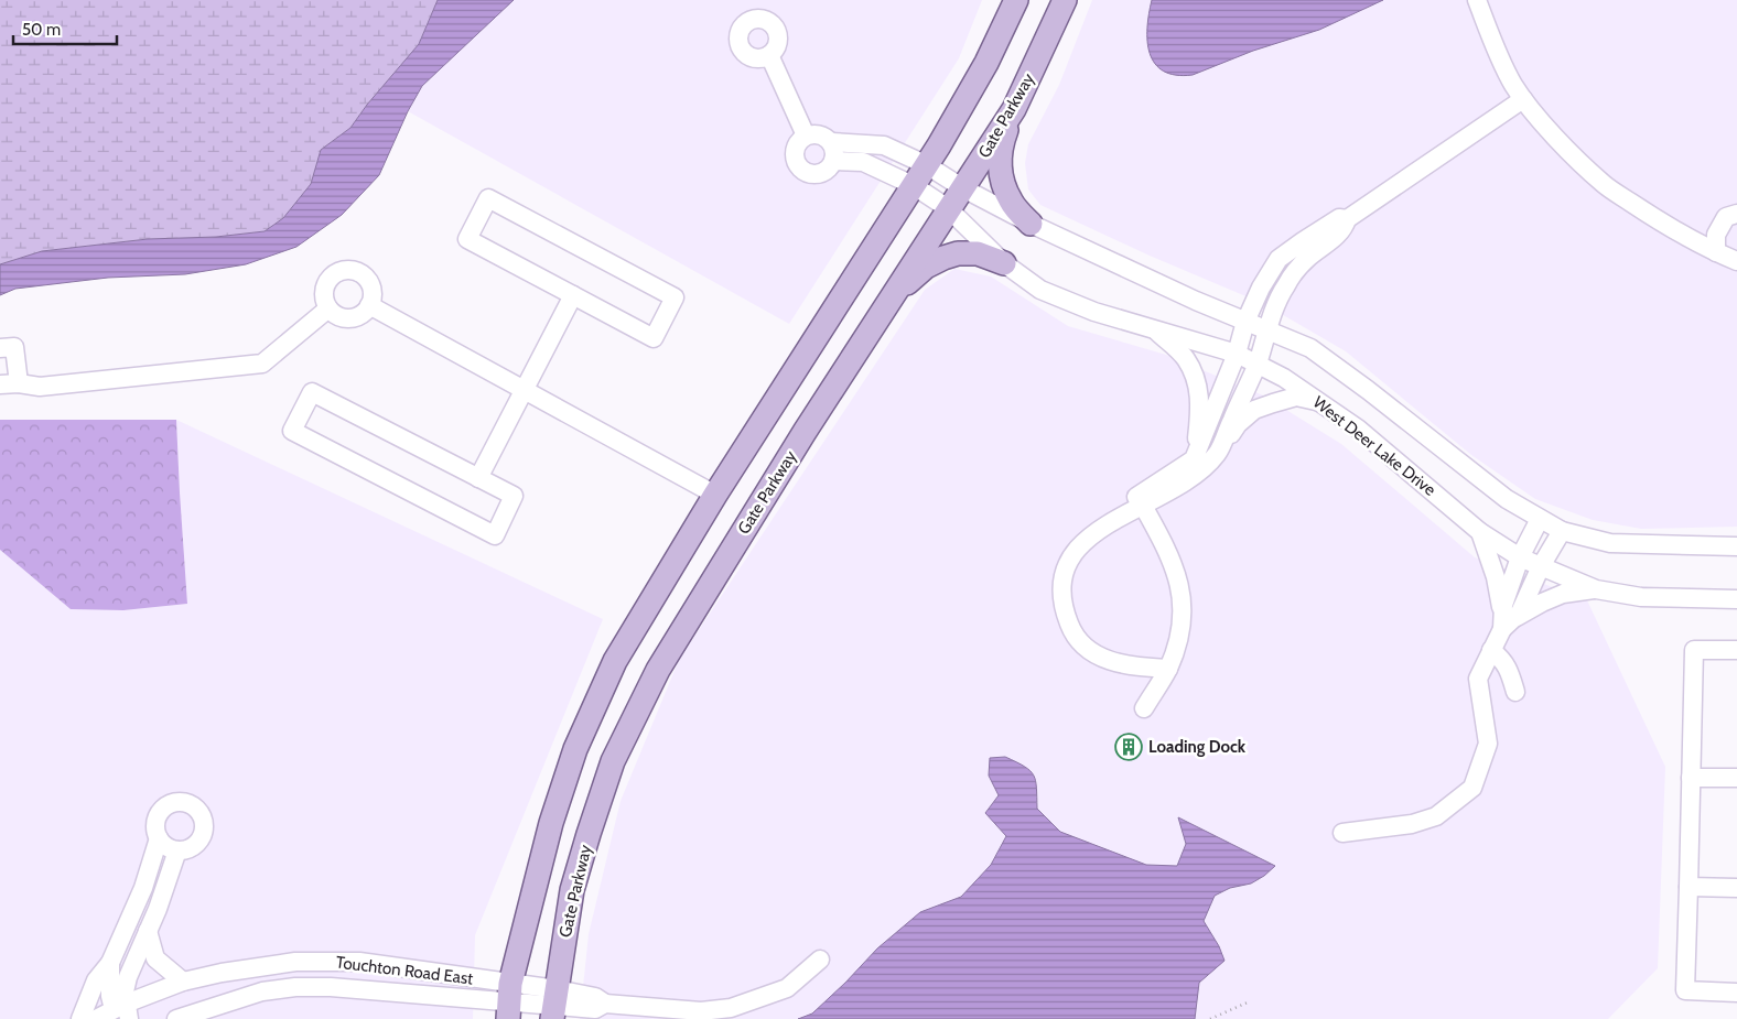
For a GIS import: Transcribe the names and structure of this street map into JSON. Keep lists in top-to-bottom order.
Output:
{
  "streets": {
    "main road": ["Gate Parkway"],
    "street": ["West Deer Lake Drive", "Touchton Road East"]
  },
  "crossings": [
    ["Gate Parkway", "West Deer Lake Drive"],
    ["Gate Parkway", "Touchton Road East"]
  ],
  "places": {
    "building": ["Loading Dock"]
  },
  "scale_bar": "50 m"
}
